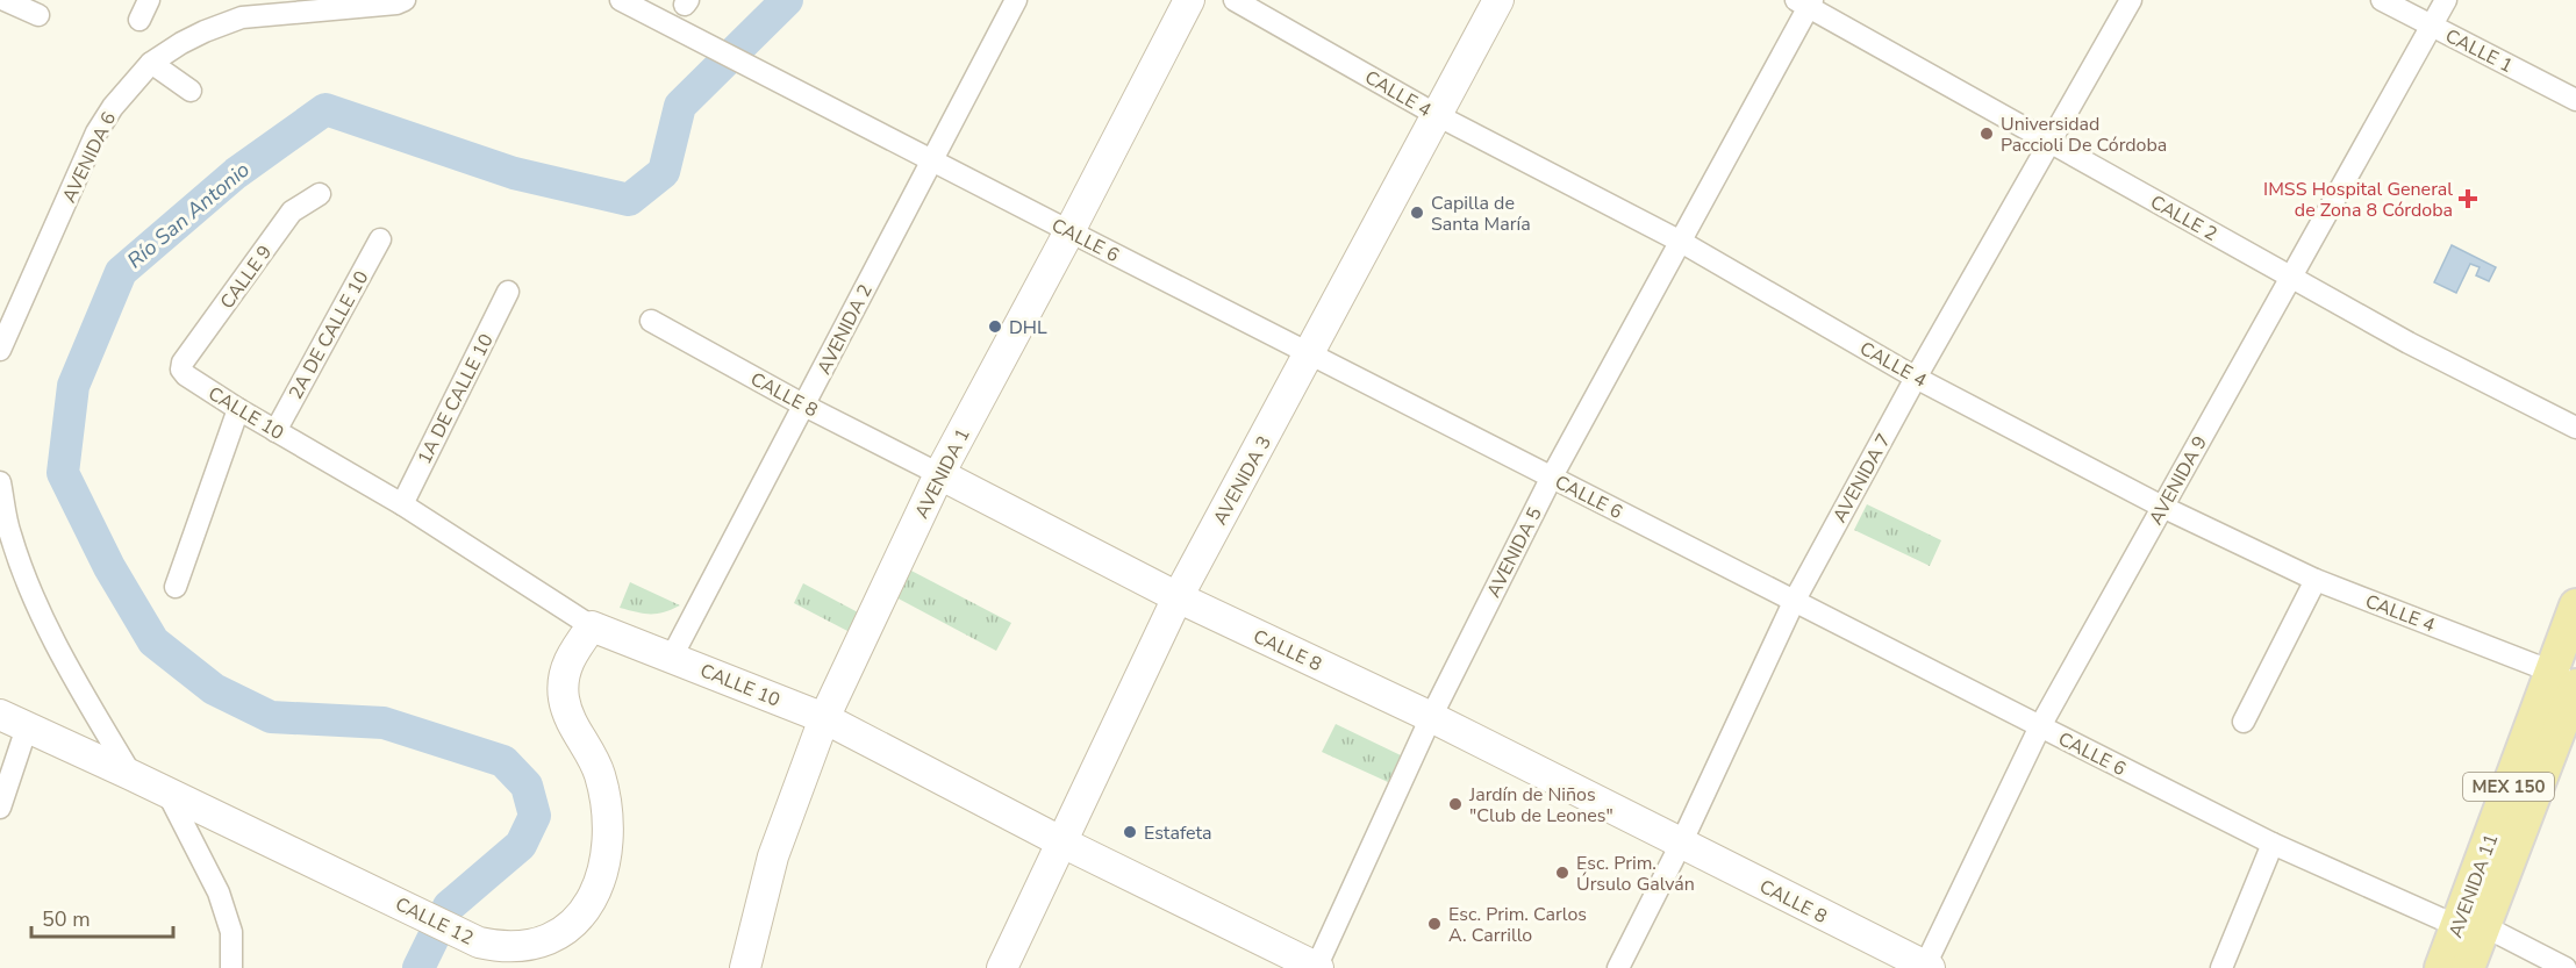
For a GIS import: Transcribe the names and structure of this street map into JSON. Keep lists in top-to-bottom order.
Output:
{
  "streets": {
    "main road": [
      "CALLE 8",
      "CALLE 10",
      "AVENIDA 1",
      "AVENIDA 3",
      "MEX 150",
      "AVENIDA 11",
      "CALLE 12"
    ],
    "street": [
      "CALLE 1",
      "CALLE 4",
      "AVENIDA 6",
      "CALLE 2",
      "CALLE 6",
      "CALLE 9",
      "AVENIDA 2",
      "2A DE CALLE 10",
      "1A DE CALLE 10",
      "AVENIDA 7",
      "AVENIDA 9",
      "AVENIDA 5"
    ]
  },
  "crossings": [
    ["CALLE 1", "AVENIDA 9"],
    ["CALLE 4", "AVENIDA 7"],
    ["CALLE 4", "AVENIDA 3"],
    ["CALLE 4", "AVENIDA 9"],
    ["CALLE 4", "AVENIDA 5"],
    ["CALLE 4", "AVENIDA 11"],
    ["CALLE 2", "AVENIDA 7"],
    ["CALLE 2", "AVENIDA 9"],
    ["CALLE 2", "AVENIDA 5"],
    ["CALLE 6", "AVENIDA 2"],
    ["CALLE 6", "AVENIDA 1"],
    ["CALLE 6", "AVENIDA 7"],
    ["CALLE 6", "AVENIDA 3"],
    ["CALLE 6", "AVENIDA 9"],
    ["CALLE 6", "AVENIDA 5"],
    ["CALLE 6", "AVENIDA 11"],
    ["CALLE 9", "CALLE 10"],
    ["AVENIDA 2", "CALLE 8"],
    ["AVENIDA 2", "CALLE 10"],
    ["2A DE CALLE 10", "CALLE 10"],
    ["CALLE 8", "AVENIDA 1"],
    ["CALLE 8", "AVENIDA 7"],
    ["CALLE 8", "AVENIDA 3"],
    ["CALLE 8", "AVENIDA 9"],
    ["CALLE 8", "AVENIDA 5"],
    ["1A DE CALLE 10", "CALLE 10"],
    ["CALLE 10", "AVENIDA 1"],
    ["CALLE 10", "AVENIDA 3"],
    ["CALLE 10", "AVENIDA 5"],
    ["CALLE 10", "CALLE 12"]
  ],
  "water": ["Río San Antonio"],
  "places": {
    "other": [
      "Universidad Paccioli De Córdoba",
      "Capilla de Santa María",
      "DHL",
      "Jardín de Niños \"Club de Leones\"",
      "Estafeta",
      "Esc. Prim. Úrsulo Galván",
      "Esc. Prim. Carlos A. Carrillo"
    ],
    "health": ["IMSS Hospital General de Zona 8 Córdoba"]
  },
  "scale_bar": "50 m"
}
